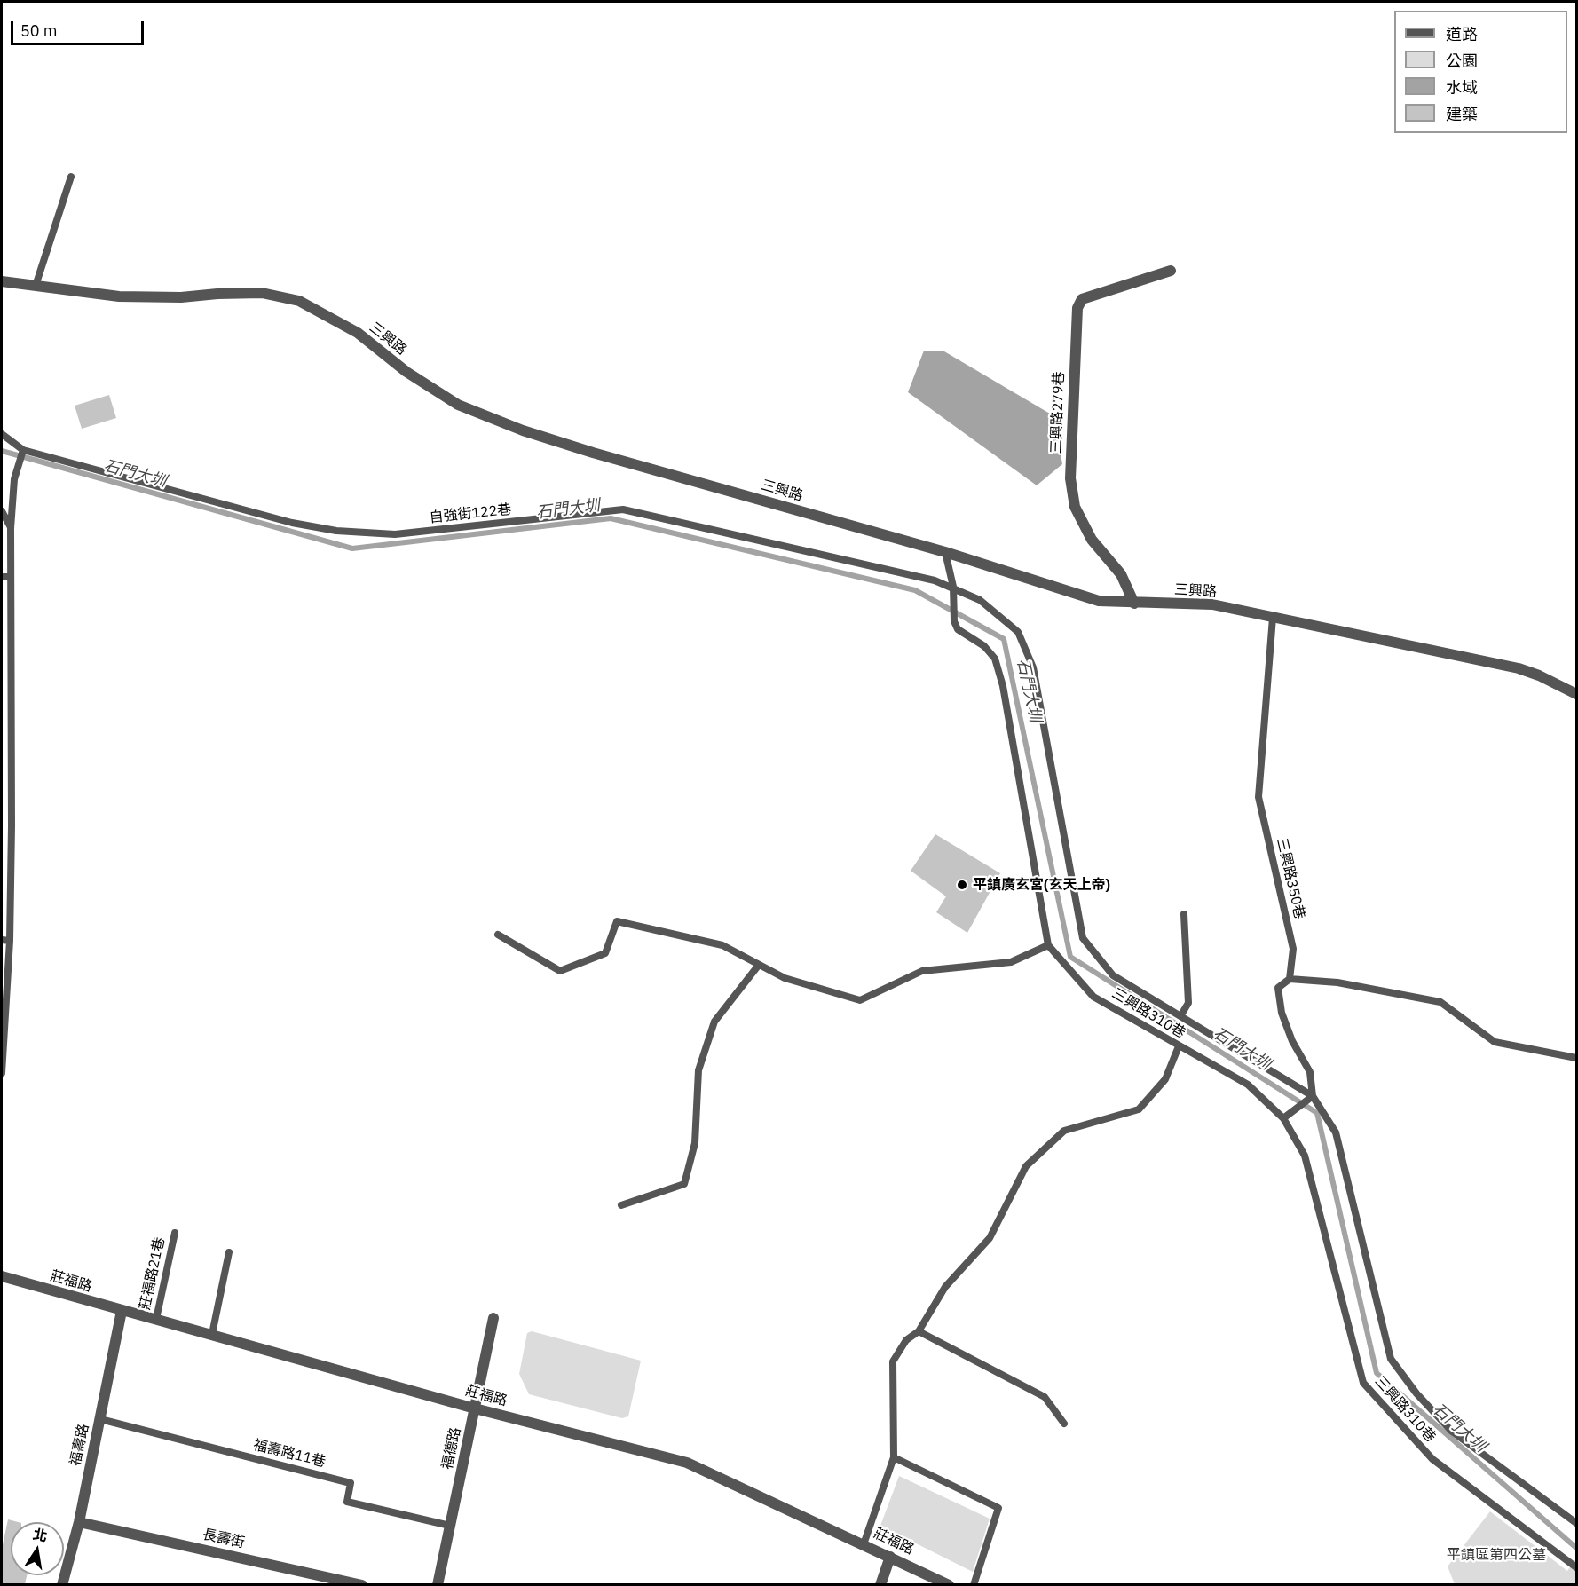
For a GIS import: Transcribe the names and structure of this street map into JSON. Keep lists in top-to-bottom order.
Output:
{
  "streets": {
    "street": [
      "三興路",
      "三興路279巷",
      "莊福路",
      "福壽路",
      "福德路",
      "長壽街"
    ],
    "lane": [
      "自強街122巷",
      "三興路350巷",
      "三興路310巷",
      "莊福路21巷",
      "福壽路11巷"
    ]
  },
  "crossings": [
    ["三興路", "三興路279巷"],
    ["三興路", "三興路350巷"],
    ["自強街122巷", "三興路310巷"],
    ["三興路350巷", "三興路310巷"],
    ["莊福路21巷", "莊福路"],
    ["莊福路", "福壽路"],
    ["莊福路", "福德路"],
    ["福壽路", "福壽路11巷"],
    ["福壽路", "長壽街"],
    ["福德路", "福壽路11巷"]
  ],
  "water": ["石門大圳"],
  "parks": ["平鎮區第四公墓"],
  "places": ["平鎮廣玄宮(玄天上帝)"],
  "legend": [
    "道路",
    "公園",
    "水域",
    "建築"
  ],
  "scale_bar": "50 m",
  "north": "top"
}
